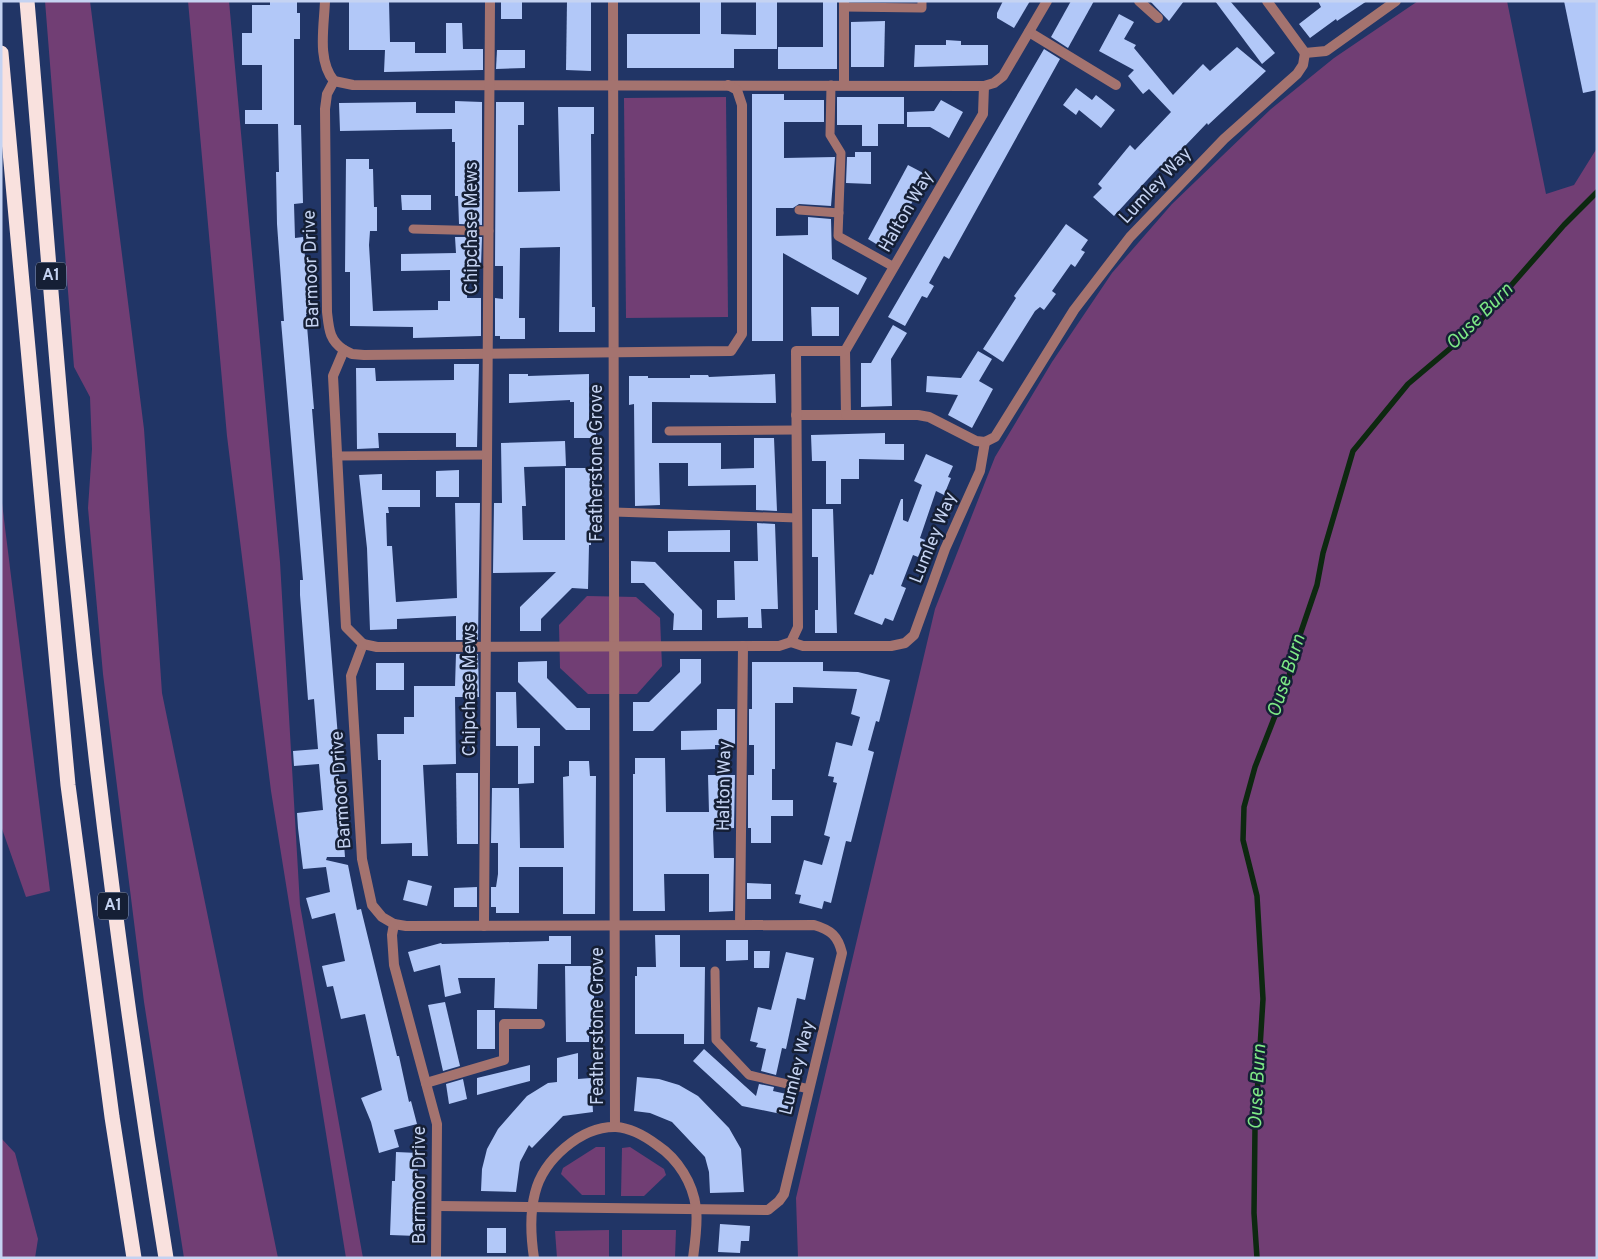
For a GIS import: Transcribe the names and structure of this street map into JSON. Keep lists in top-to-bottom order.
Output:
{
  "streets": {
    "highway": ["A1"],
    "street": [
      "Lumley Way",
      "Halton Way",
      "Chipchase Mews",
      "Barmoor Drive",
      "Featherstone Grove"
    ]
  },
  "crossings": [
    ["Lumley Way", "Halton Way"],
    ["Lumley Way", "Featherstone Grove"],
    ["Halton Way", "Featherstone Grove"],
    ["Chipchase Mews", "Featherstone Grove"]
  ],
  "water": ["Ouse Burn"]
}
